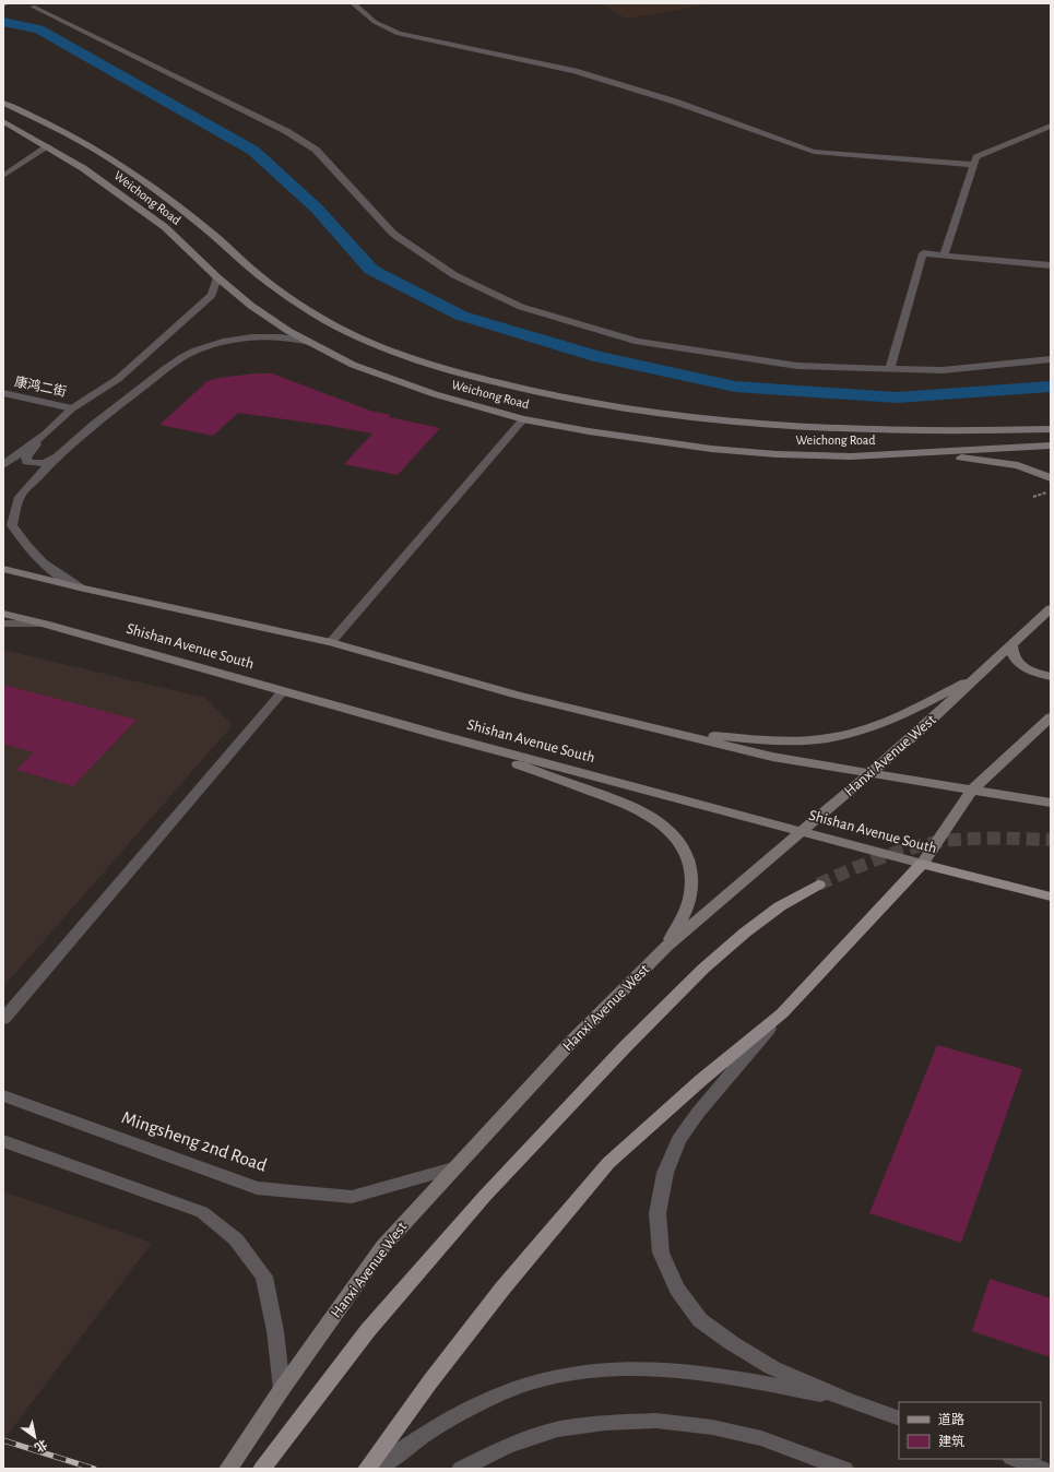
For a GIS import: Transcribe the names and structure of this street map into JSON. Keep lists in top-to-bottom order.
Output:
{
  "streets": {
    "main road": ["Weichong Road", "Shishan Avenue South", "Hanxi Avenue West"],
    "street": ["康鸿二街", "Mingsheng 2nd Road"]
  },
  "crossings": [
    ["Shishan Avenue South", "Hanxi Avenue West"],
    ["Hanxi Avenue West", "Mingsheng 2nd Road"]
  ],
  "legend": ["道路", "建筑"],
  "north": "bottom right"
}
